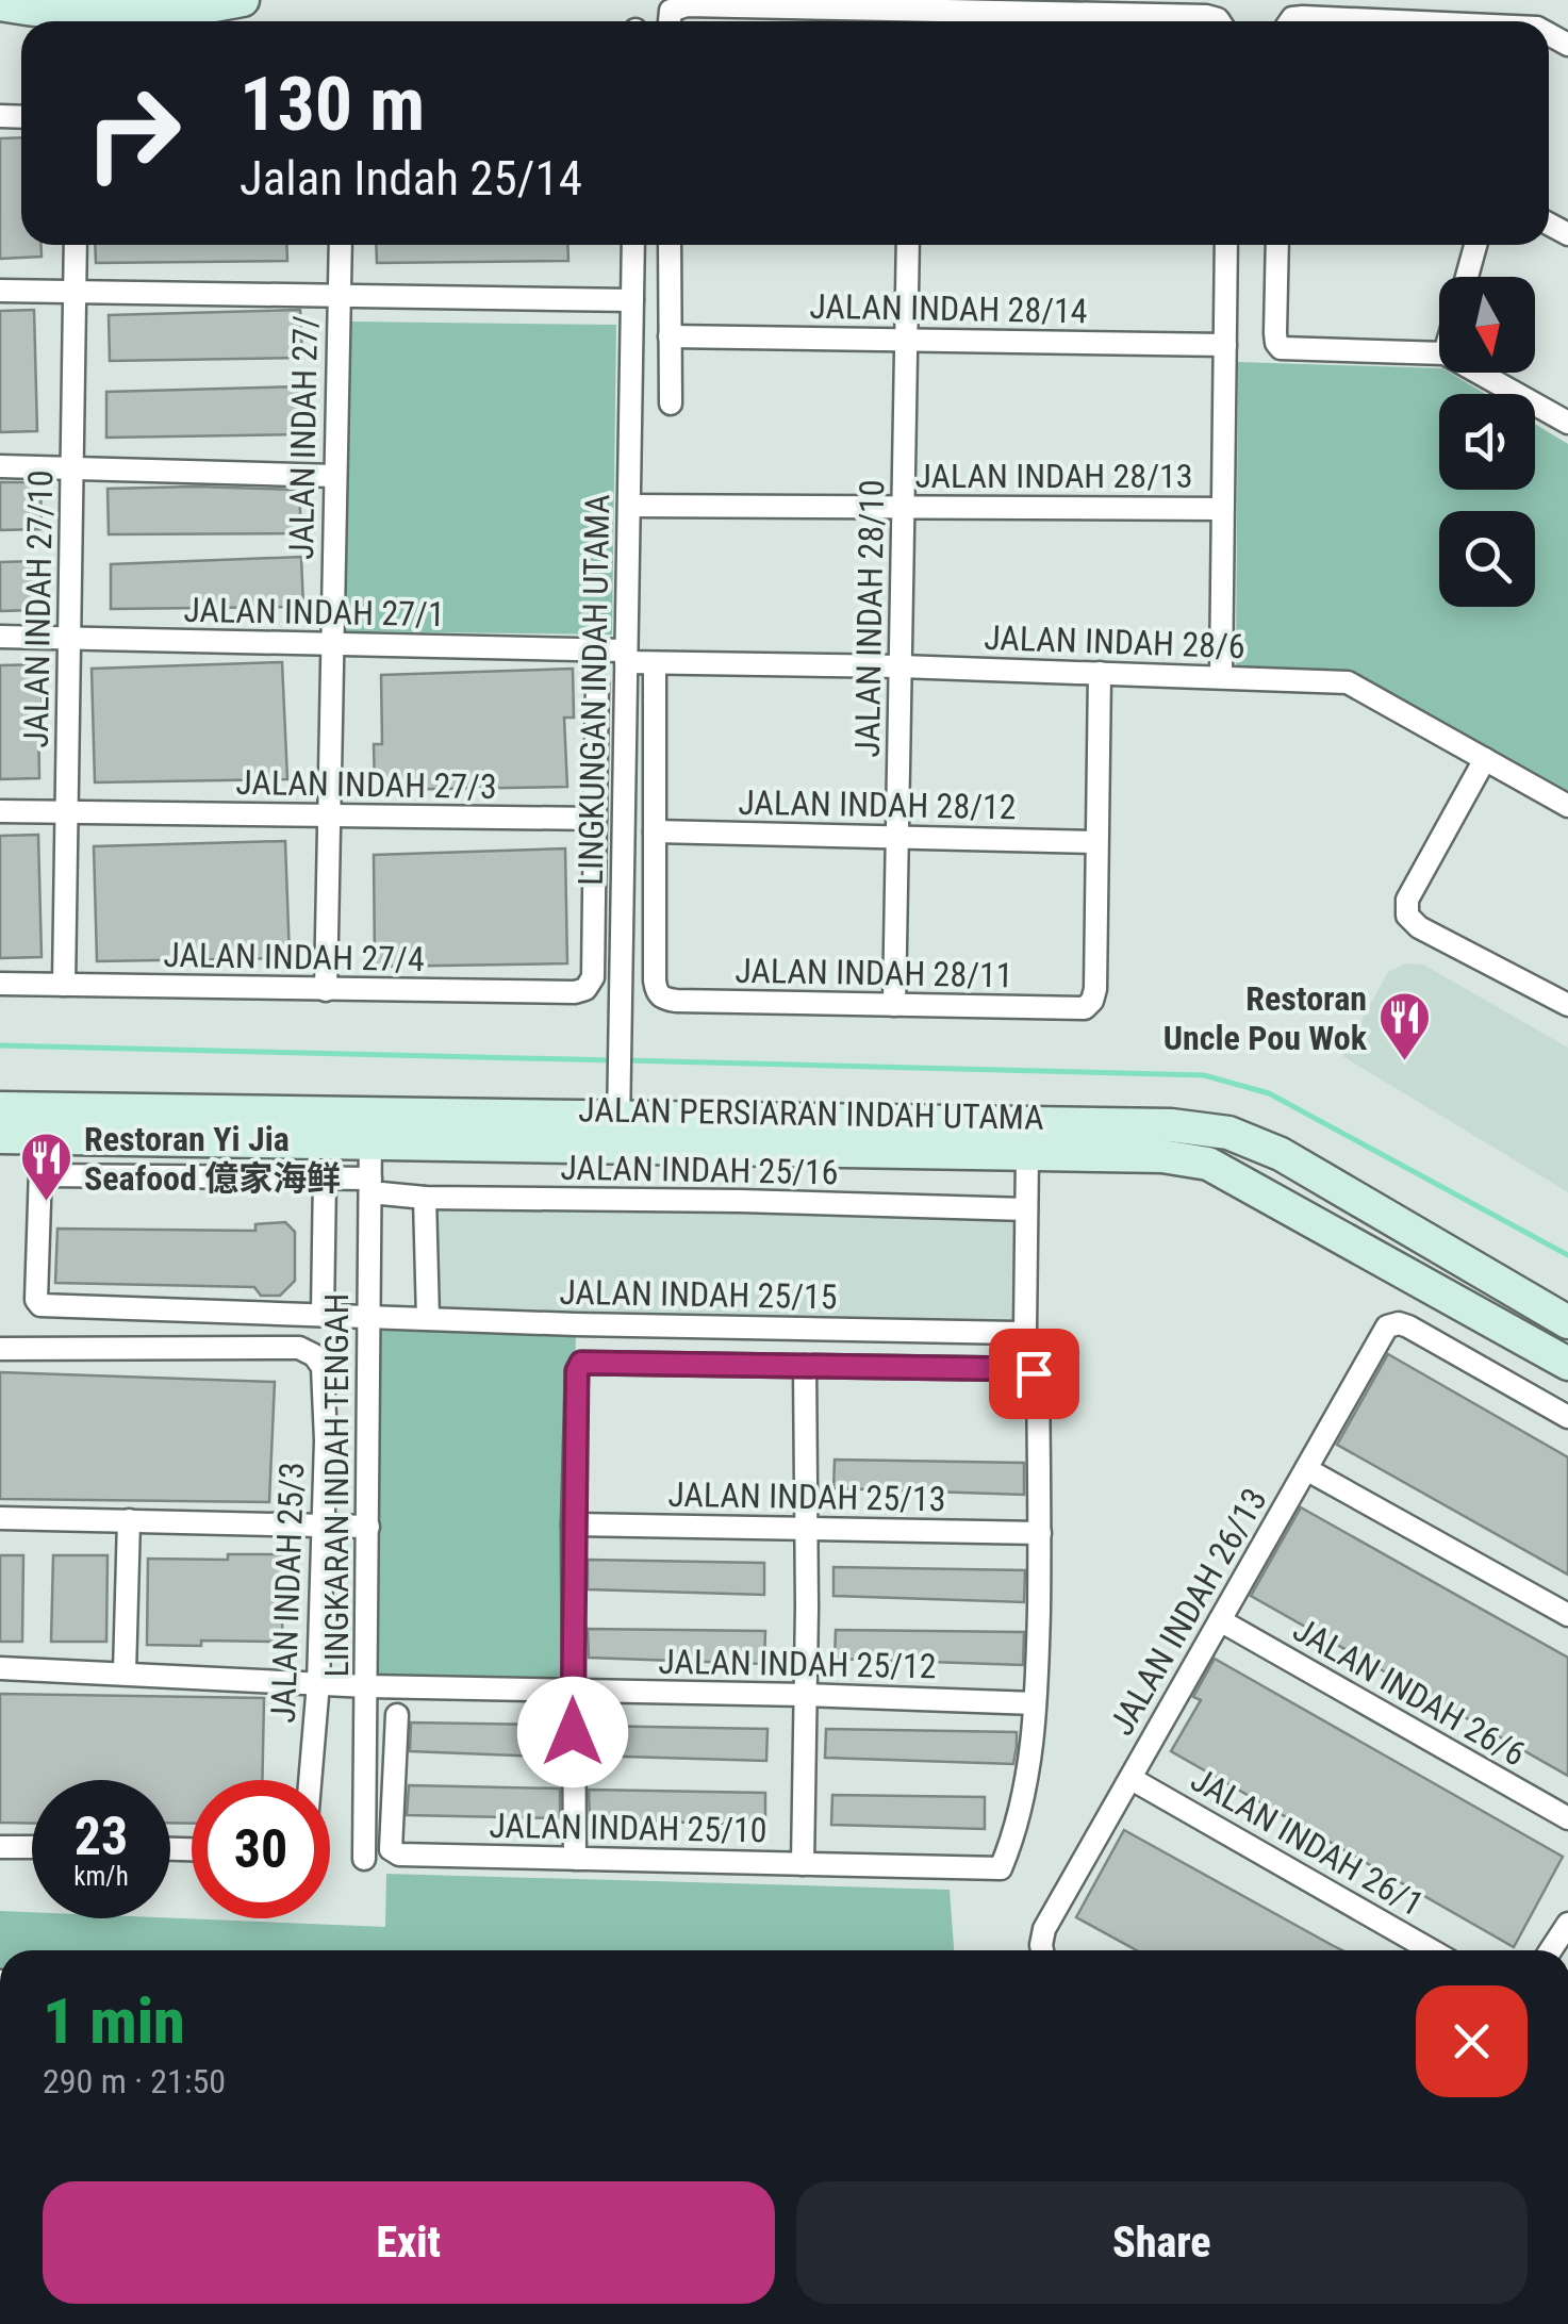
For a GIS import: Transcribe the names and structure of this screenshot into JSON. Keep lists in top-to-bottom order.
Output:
{
  "streets": {
    "main road": ["JALAN PERSIARAN INDAH UTAMA"],
    "street": [
      "JALAN INDAH 28/14",
      "JALAN INDAH 27/",
      "JALAN INDAH 28/13",
      "JALAN INDAH 27/10",
      "JALAN INDAH 27/1",
      "JALAN INDAH 28/10",
      "JALAN INDAH 28/6",
      "LINGKUNGAN INDAH UTAMA",
      "JALAN INDAH 27/3",
      "JALAN INDAH 28/12",
      "JALAN INDAH 27/4",
      "JALAN INDAH 28/11",
      "JALAN INDAH 25/16",
      "JALAN INDAH 25/15",
      "LINGKARAN INDAH TENGAH",
      "JALAN INDAH 25/13",
      "JALAN INDAH 25/3",
      "JALAN INDAH 26/13",
      "JALAN INDAH 25/12",
      "JALAN INDAH 26/6",
      "JALAN INDAH 25/10",
      "JALAN INDAH 26/1"
    ]
  },
  "crossings": [
    ["JALAN INDAH 28/14", "JALAN INDAH 28/10"],
    ["JALAN INDAH 27/", "JALAN INDAH 27/1"],
    ["JALAN INDAH 27/", "JALAN INDAH 27/3"],
    ["JALAN INDAH 27/", "JALAN INDAH 27/4"],
    ["JALAN INDAH 28/13", "JALAN INDAH 28/10"],
    ["JALAN INDAH 28/13", "LINGKUNGAN INDAH UTAMA"],
    ["JALAN INDAH 27/10", "JALAN INDAH 27/1"],
    ["JALAN INDAH 27/10", "JALAN INDAH 27/3"],
    ["JALAN INDAH 27/10", "JALAN INDAH 27/4"],
    ["JALAN INDAH 27/1", "JALAN INDAH 28/6"],
    ["JALAN INDAH 27/1", "LINGKUNGAN INDAH UTAMA"],
    ["JALAN INDAH 28/10", "JALAN INDAH 28/6"],
    ["JALAN INDAH 28/10", "JALAN INDAH 28/12"],
    ["JALAN INDAH 28/10", "JALAN INDAH 28/11"],
    ["JALAN INDAH 28/6", "LINGKUNGAN INDAH UTAMA"],
    ["LINGKUNGAN INDAH UTAMA", "JALAN PERSIARAN INDAH UTAMA"],
    ["JALAN INDAH 27/3", "JALAN INDAH 27/4"],
    ["JALAN INDAH 28/12", "JALAN INDAH 28/11"],
    ["JALAN PERSIARAN INDAH UTAMA", "LINGKARAN INDAH TENGAH"],
    ["JALAN INDAH 25/16", "JALAN INDAH 25/15"],
    ["JALAN INDAH 25/16", "LINGKARAN INDAH TENGAH"],
    ["JALAN INDAH 25/15", "LINGKARAN INDAH TENGAH"],
    ["LINGKARAN INDAH TENGAH", "JALAN INDAH 25/12"],
    ["JALAN INDAH 25/3", "JALAN INDAH 25/12"],
    ["JALAN INDAH 26/13", "JALAN INDAH 26/6"],
    ["JALAN INDAH 26/13", "JALAN INDAH 26/1"],
    ["JALAN INDAH 25/12", "JALAN INDAH 25/10"]
  ],
  "places": {
    "restaurant": ["Restoran Uncle Pou Wok", "Restoran Yi Jia Seafood 億家海鲜"]
  },
  "north": "bottom",
  "page": {
    "turn": ["130 m", "Jalan Indah 25/14"],
    "speed": "23 km/h",
    "limit": "30",
    "heading": ["1 min", "290 m · 21:50"],
    "buttons": ["Exit", "Share"]
  }
}
